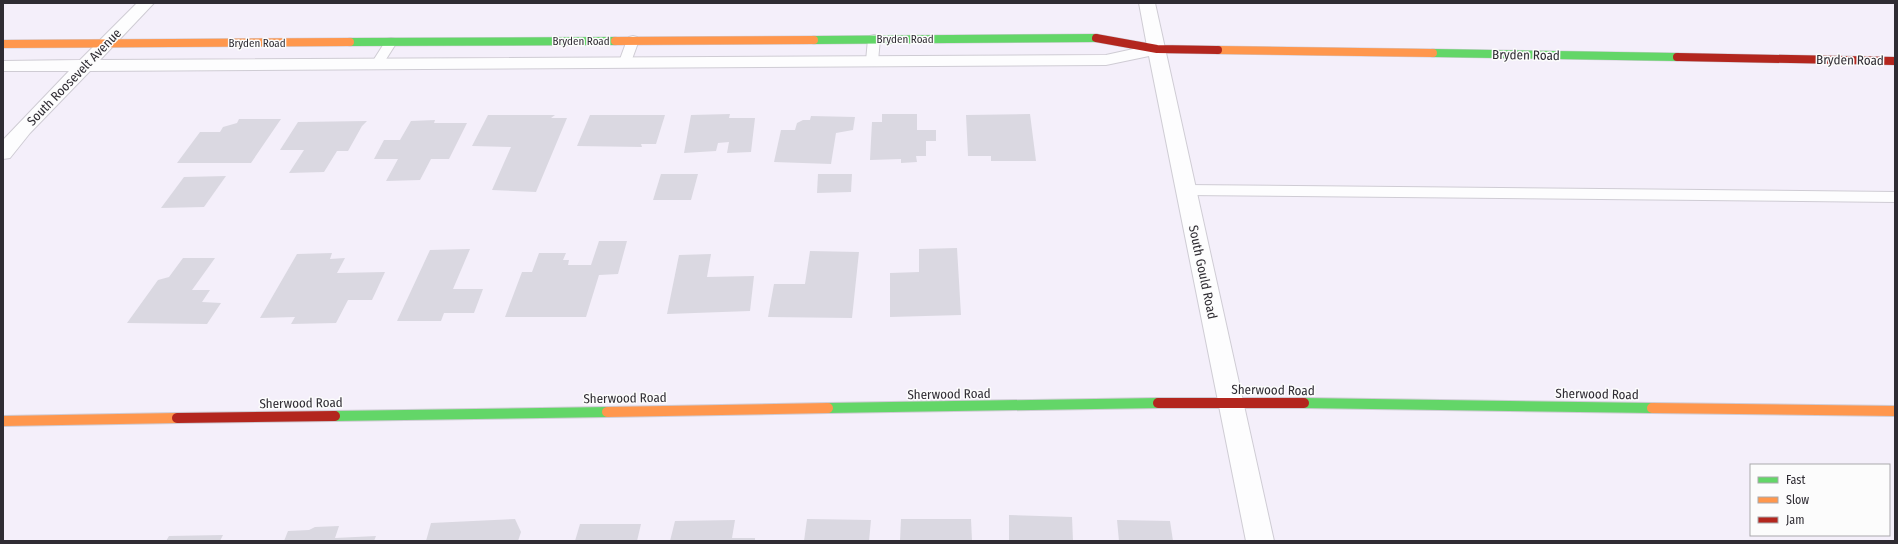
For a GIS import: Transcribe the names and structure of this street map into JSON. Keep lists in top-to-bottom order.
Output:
{
  "streets": {
    "street": [
      "Bryden Road",
      "South Roosevelt Avenue",
      "South Gould Road",
      "Sherwood Road"
    ]
  },
  "crossings": [
    ["Bryden Road", "South Roosevelt Avenue"],
    ["Bryden Road", "South Gould Road"],
    ["South Gould Road", "Sherwood Road"]
  ],
  "legend": ["Fast", "Slow", "Jam"]
}
